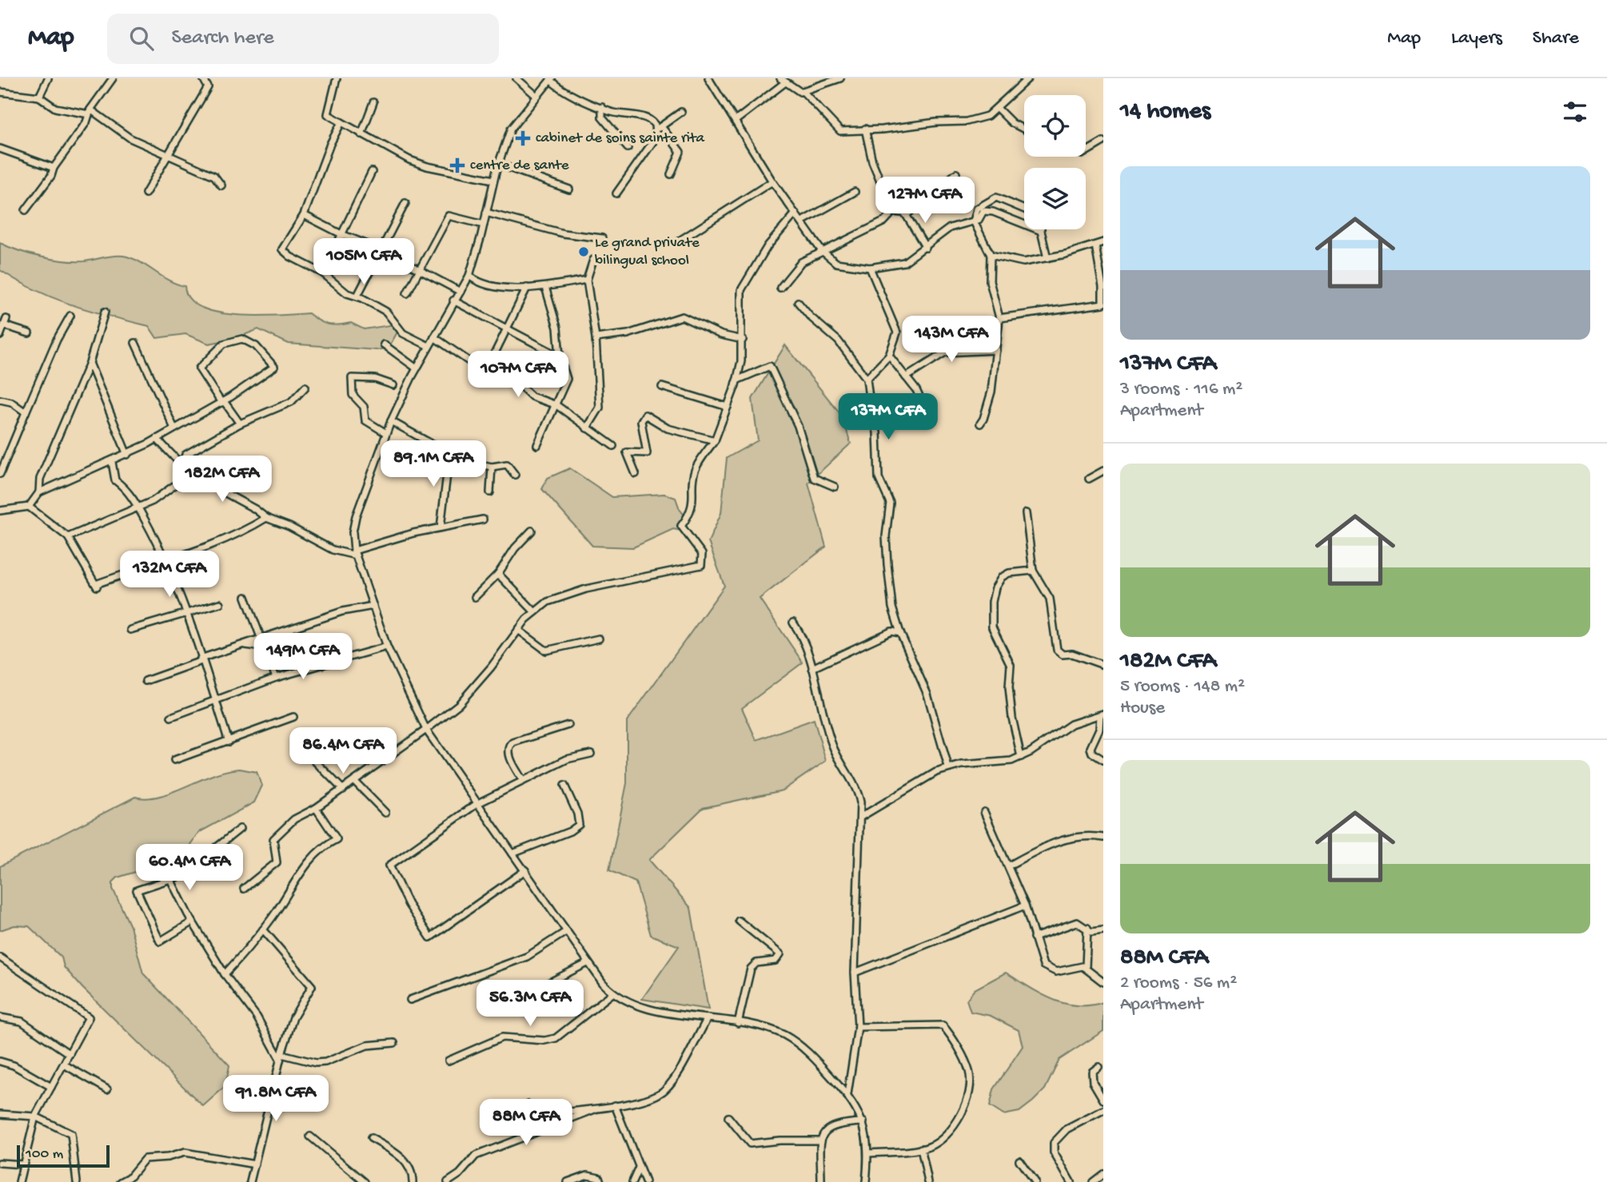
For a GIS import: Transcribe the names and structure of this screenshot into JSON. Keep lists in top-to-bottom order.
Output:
{
  "places": {
    "health": ["cabinet de soins sainte rita", "centre de sante"],
    "other": ["Le grand private bilingual school"]
  },
  "scale_bar": "100 m",
  "page": {
    "header": "Map",
    "search": "Search here",
    "nav": ["Map", "Layers", "Share"],
    "heading": "14 homes",
    "list": [
      {
        "name": "137M CFA",
        "note": "3 rooms · 116 m² · Apartment"
      },
      {
        "name": "182M CFA",
        "note": "5 rooms · 148 m² · House"
      },
      {
        "name": "88M CFA",
        "note": "2 rooms · 56 m² · Apartment"
      }
    ],
    "price": [
      "127M CFA",
      "105M CFA",
      "143M CFA",
      "107M CFA",
      "137M CFA",
      "89.1M CFA",
      "182M CFA",
      "132M CFA",
      "149M CFA",
      "86.4M CFA",
      "60.4M CFA",
      "56.3M CFA",
      "91.8M CFA",
      "88M CFA"
    ],
    "scale": "100 m"
  }
}
